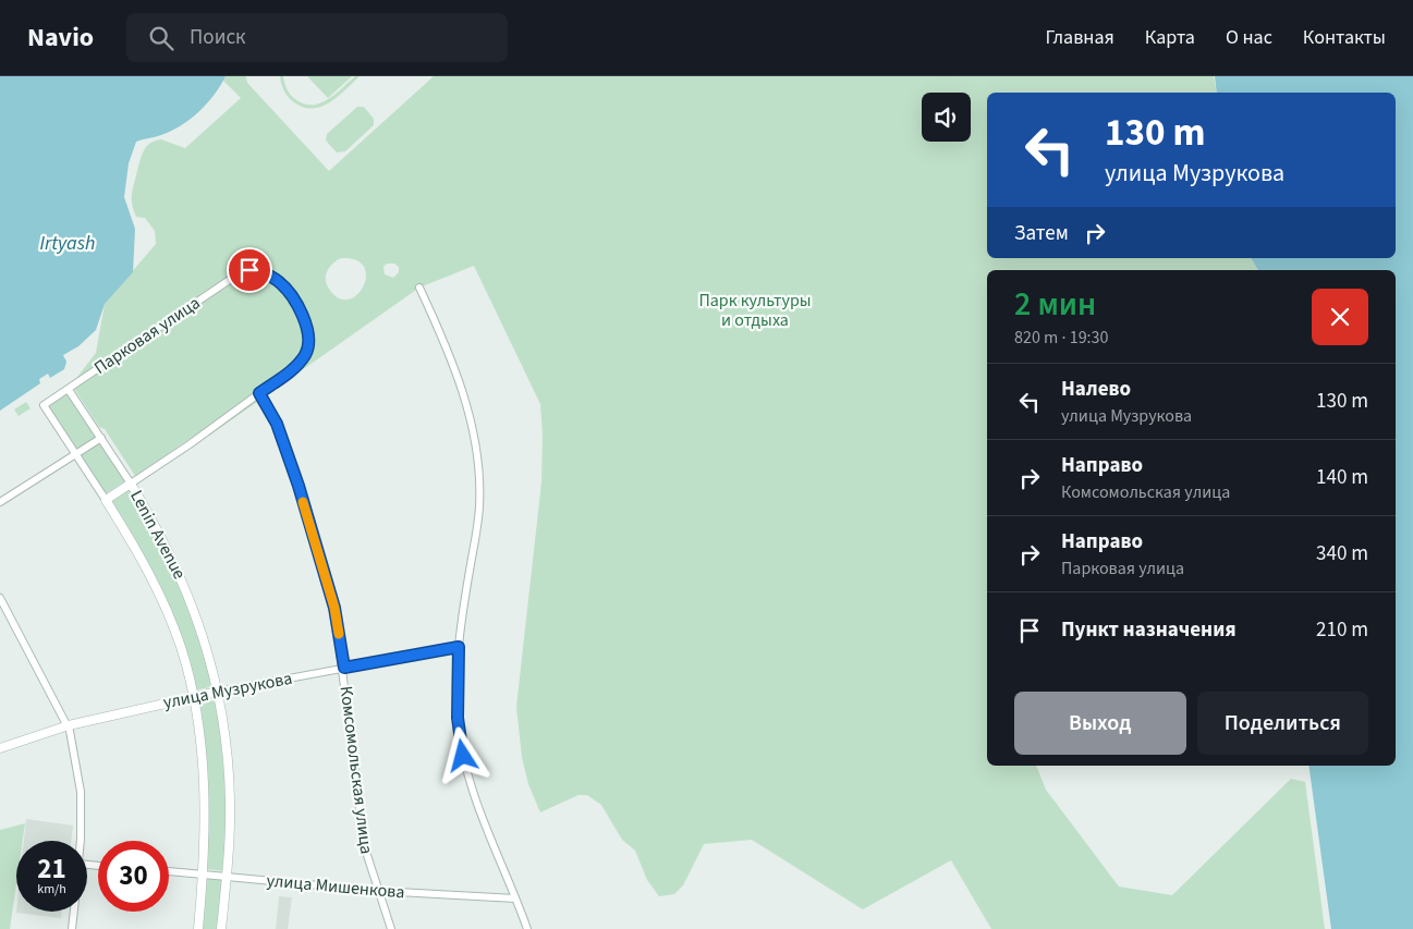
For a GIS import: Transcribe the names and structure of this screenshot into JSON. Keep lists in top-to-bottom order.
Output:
{
  "streets": {
    "street": [
      "Парковая улица",
      "Lenin Avenue",
      "улица Музрукова",
      "Комсомольская улица",
      "улица Мишенкова"
    ]
  },
  "crossings": [
    ["Парковая улица", "Lenin Avenue"],
    ["Парковая улица", "Комсомольская улица"],
    ["Lenin Avenue", "улица Музрукова"],
    ["Lenin Avenue", "улица Мишенкова"],
    ["улица Музрукова", "Комсомольская улица"],
    ["Комсомольская улица", "улица Мишенкова"]
  ],
  "water": ["Irtyash"],
  "parks": ["Парк культуры и отдыха"],
  "page": {
    "header": "Navio",
    "search": "Поиск",
    "nav": [
      "Главная",
      "Карта",
      "О нас",
      "Контакты"
    ],
    "turn": ["130 m", "улица Музрукова"],
    "then": "Затем",
    "heading": ["2 мин", "820 m · 19:30"],
    "list": [
      {
        "name": "Налево",
        "note": "улица Музрукова",
        "value": "130 m"
      },
      {
        "name": "Направо",
        "note": "Комсомольская улица",
        "value": "140 m"
      },
      {
        "name": "Направо",
        "note": "Парковая улица",
        "value": "340 m"
      },
      {
        "name": "Пункт назначения",
        "value": "210 m"
      }
    ],
    "buttons": ["Выход", "Поделиться"],
    "speed": "21 km/h",
    "limit": "30"
  }
}
